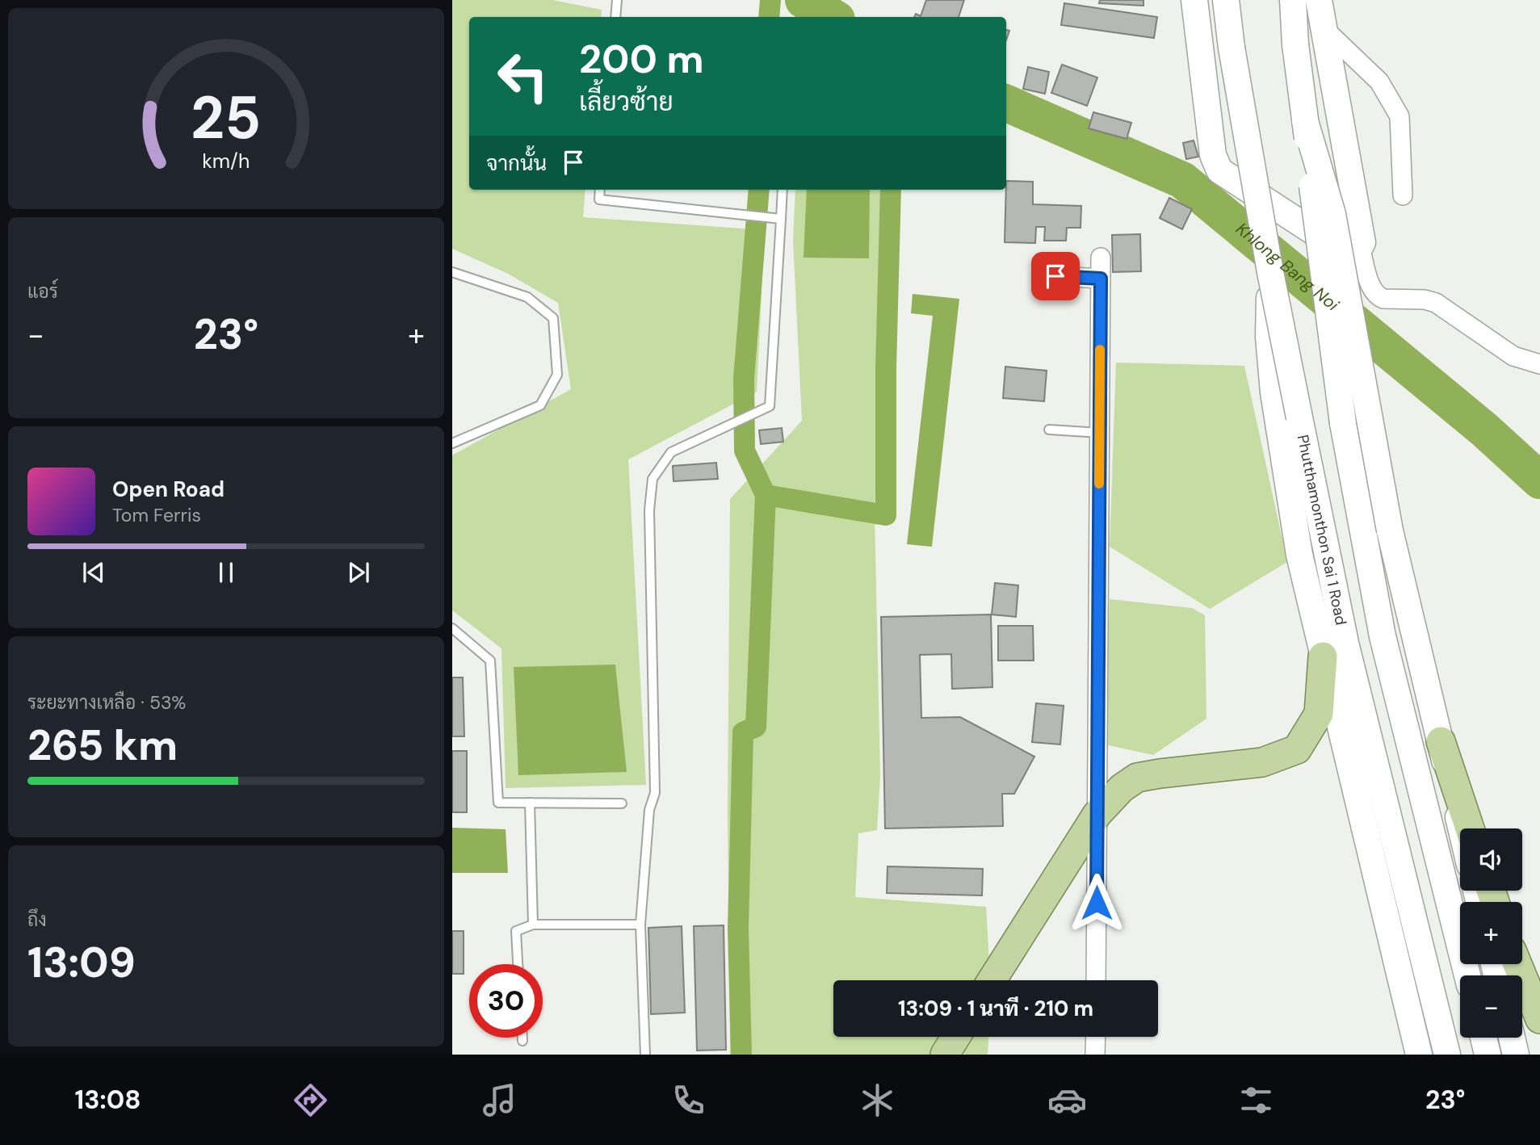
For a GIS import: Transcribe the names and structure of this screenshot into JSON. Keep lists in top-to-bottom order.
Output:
{
  "streets": {
    "main road": ["Phutthamonthon Sai 1 Road"]
  },
  "water": ["Khlong Bang Noi"],
  "page": {
    "turn": ["200 m", "เลี้ยวซ้าย"],
    "then": "จากนั้น",
    "tile": [
      "แอร์",
      ["ระยะทางเหลือ · 53%", "265 km"],
      ["ถึง", "13:09"]
    ],
    "heat": ["−", "23°", "+"],
    "song": ["Open Road", "Tom Ferris"],
    "map_buttons": ["+", "−"],
    "limit": "30",
    "trip": "13:09 · 1 นาที · 210 m",
    "tabs": ["13:08", "23°"],
    "gauge": ["25", "km/h"]
  }
}
